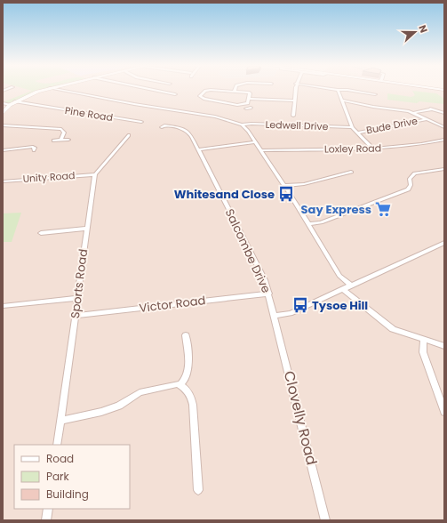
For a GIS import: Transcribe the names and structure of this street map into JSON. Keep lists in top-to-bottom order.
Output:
{
  "streets": {
    "street": [
      "Pine Road",
      "Ledwell Drive",
      "Bude Drive",
      "Loxley Road",
      "Unity Road",
      "Salcombe Drive",
      "Sports Road",
      "Victor Road",
      "Clovelly Road"
    ]
  },
  "crossings": [
    ["Unity Road", "Sports Road"],
    ["Salcombe Drive", "Victor Road"],
    ["Salcombe Drive", "Clovelly Road"],
    ["Sports Road", "Victor Road"]
  ],
  "places": {
    "bus stop": ["Whitesand Close", "Tysoe Hill"],
    "supermarket": ["Say Express"]
  },
  "legend": ["Road", "Park", "Building"],
  "north": "right"
}
